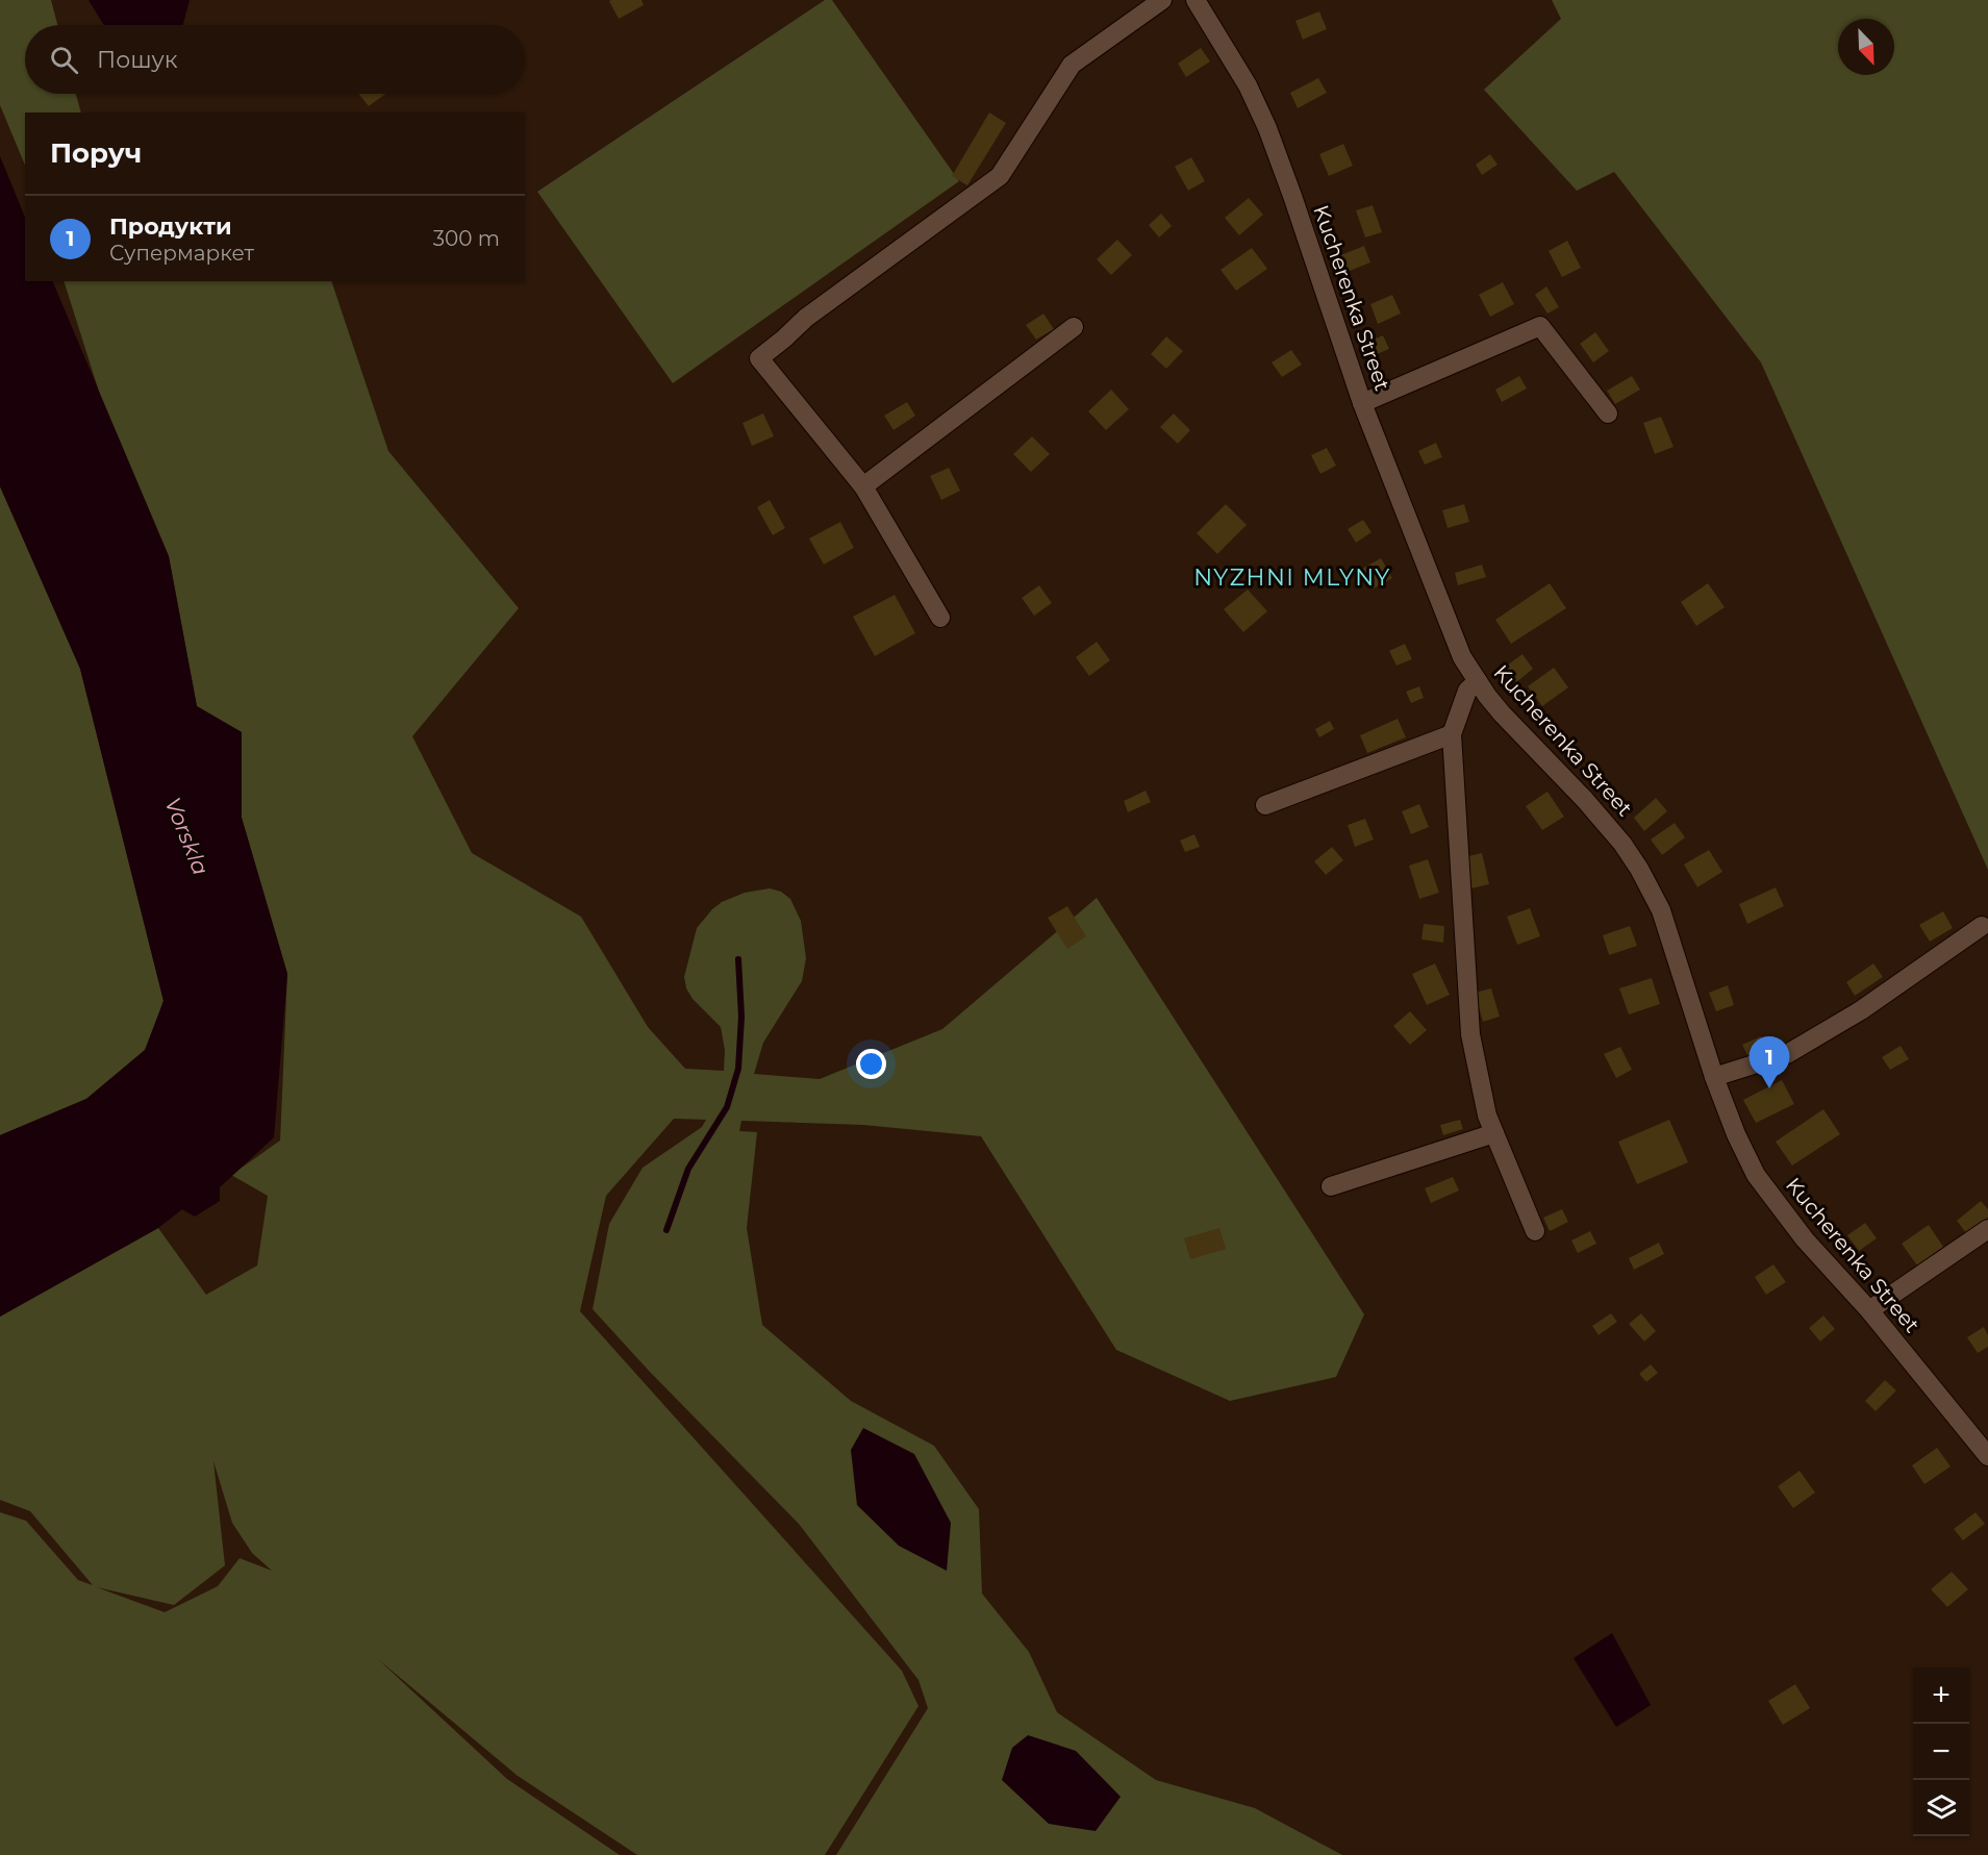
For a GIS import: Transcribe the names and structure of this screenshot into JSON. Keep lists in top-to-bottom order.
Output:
{
  "streets": {
    "street": ["Kucherenka Street"]
  },
  "districts": ["NYZHNI MLYNY"],
  "water": ["Vorskla"],
  "north": "bottom right",
  "page": {
    "search": "Пошук",
    "heading": "Поруч",
    "list": [
      {
        "mark": "1",
        "name": "Продукти",
        "note": "Супермаркет",
        "value": "300 m"
      }
    ],
    "pins": "1",
    "map_buttons": ["+", "−"]
  }
}
